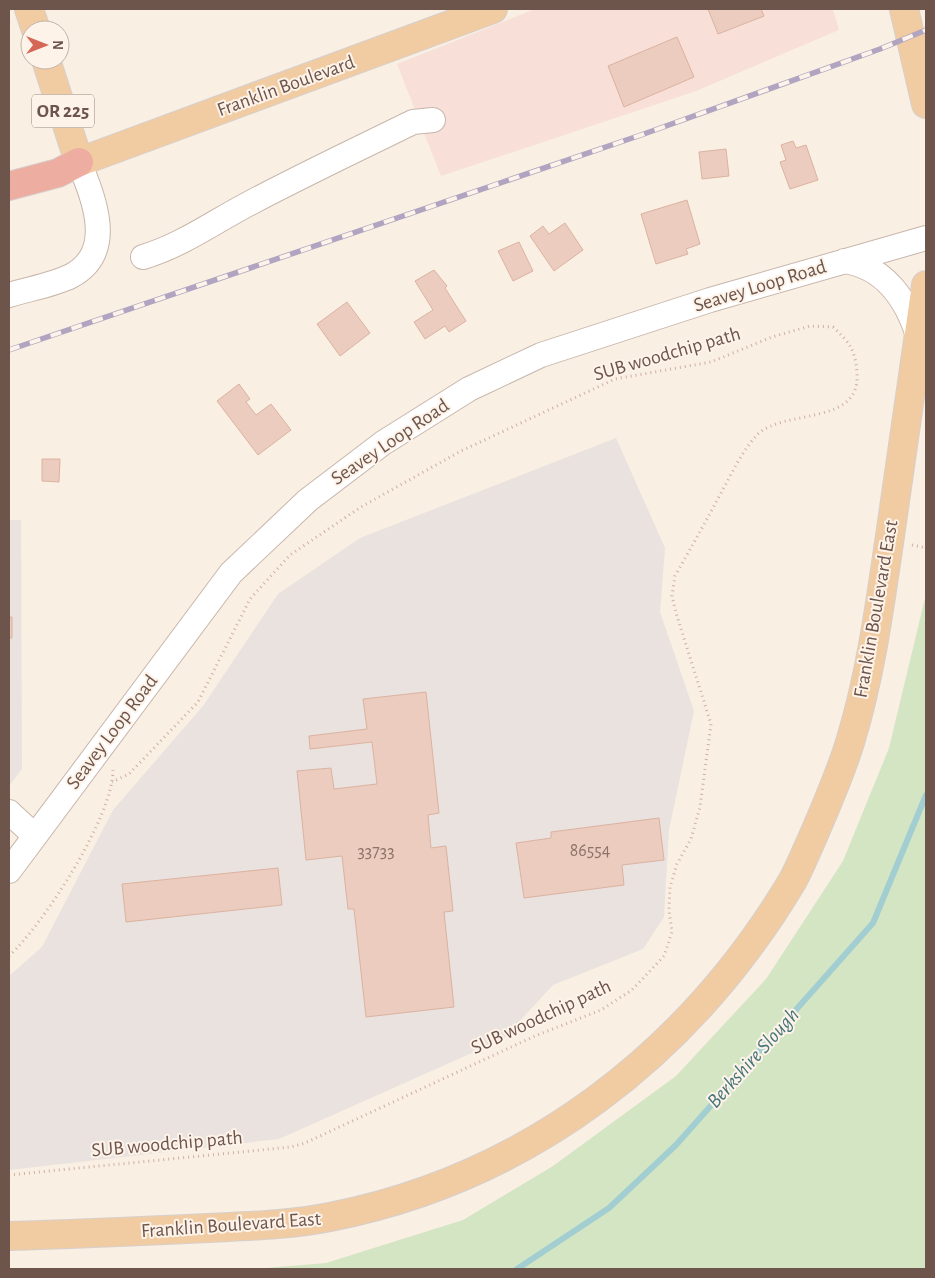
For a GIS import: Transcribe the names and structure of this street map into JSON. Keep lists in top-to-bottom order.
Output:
{
  "streets": {
    "main road": ["Franklin Boulevard", "OR 225", "Franklin Boulevard East"],
    "street": ["Seavey Loop Road"],
    "path": ["SUB woodchip path"]
  },
  "crossings": [
    ["Franklin Boulevard", "OR 225"]
  ],
  "water": ["Berkshire Slough"],
  "house_numbers": ["86554", "33733"],
  "north": "right"
}
